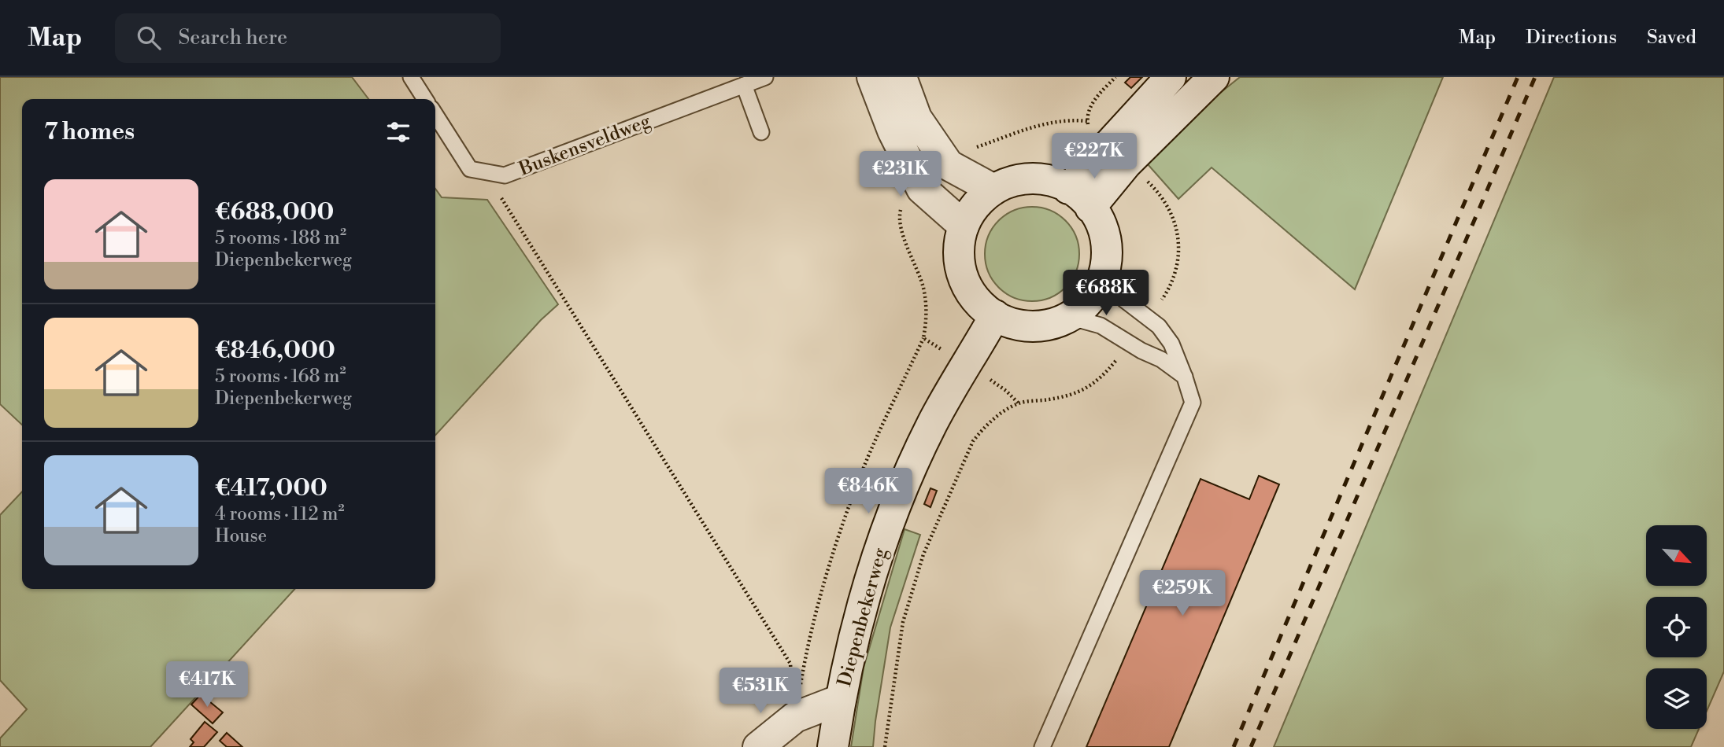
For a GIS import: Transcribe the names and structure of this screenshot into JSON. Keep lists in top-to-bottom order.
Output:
{
  "streets": {
    "main road": ["Diepenbekerweg"],
    "lane": ["Buskensveldweg"]
  },
  "north": "bottom right",
  "page": {
    "header": "Map",
    "search": "Search here",
    "nav": ["Map", "Directions", "Saved"],
    "heading": "7 homes",
    "price": [
      "€227K",
      "€231K",
      "€688K",
      "€846K",
      "€259K",
      "€417K",
      "€531K"
    ],
    "list": [
      {
        "name": "€688,000",
        "note": "5 rooms · 188 m² · Diepenbekerweg"
      },
      {
        "name": "€846,000",
        "note": "5 rooms · 168 m² · Diepenbekerweg"
      },
      {
        "name": "€417,000",
        "note": "4 rooms · 112 m² · House"
      }
    ]
  }
}
